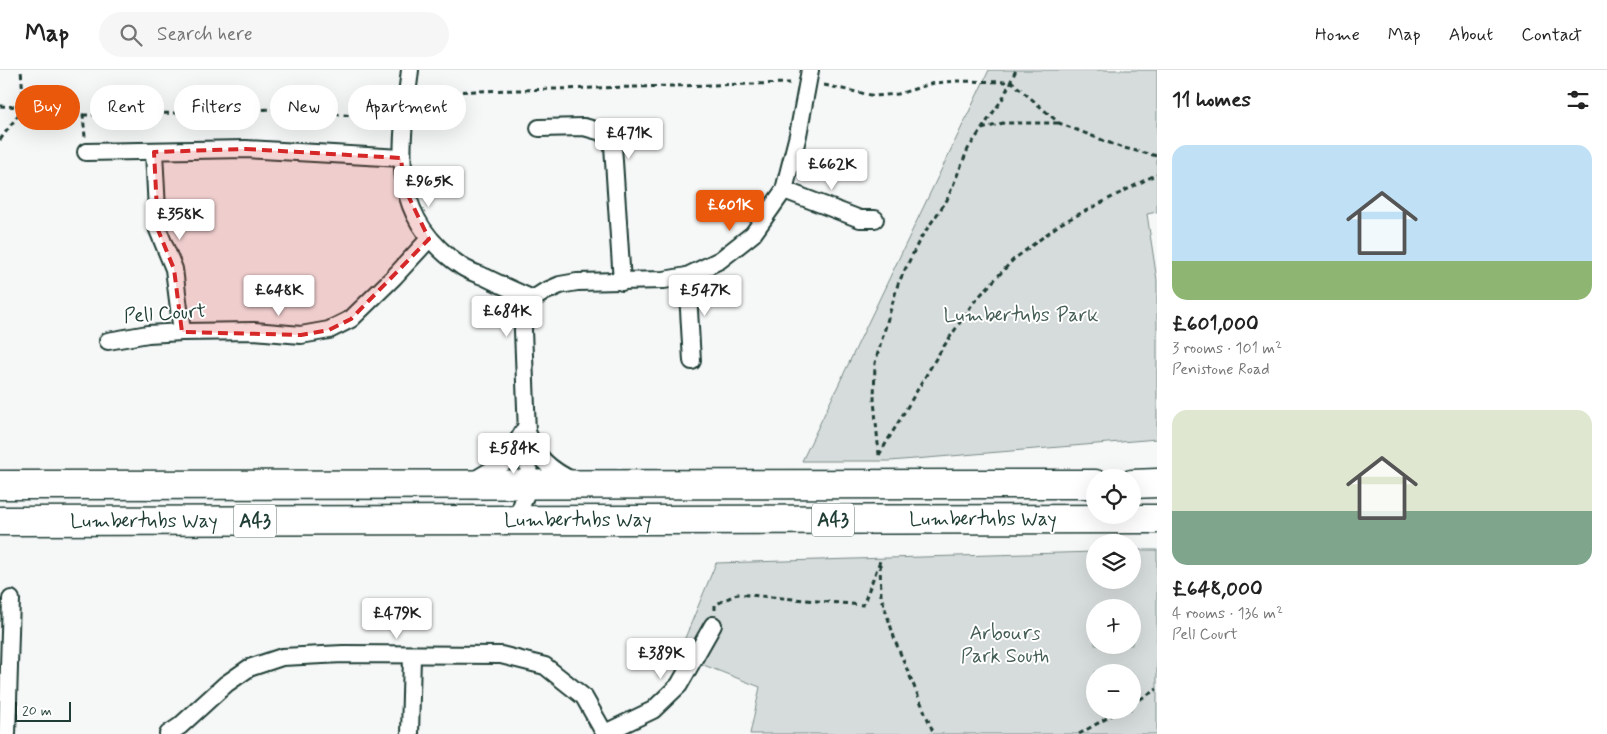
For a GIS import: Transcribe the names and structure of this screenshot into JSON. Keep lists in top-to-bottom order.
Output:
{
  "streets": {
    "highway": ["Lumbertubs Way", "A43"],
    "street": ["Pell Court"]
  },
  "parks": ["Lumbertubs Park", "Arbours Park South"],
  "scale_bar": "20 m",
  "page": {
    "header": "Map",
    "search": "Search here",
    "nav": [
      "Home",
      "Map",
      "About",
      "Contact"
    ],
    "heading": "11 homes",
    "chip": [
      "Buy",
      "Rent",
      "Filters",
      "New",
      "Apartment"
    ],
    "price": [
      "£471K",
      "£662K",
      "£965K",
      "£601K",
      "£358K",
      "£648K",
      "£547K",
      "£684K",
      "£584K",
      "£479K",
      "£389K"
    ],
    "list": [
      {
        "name": "£601,000",
        "note": "3 rooms · 101 m² · Penistone Road"
      },
      {
        "name": "£648,000",
        "note": "4 rooms · 136 m² · Pell Court"
      }
    ],
    "map_buttons": ["+", "−"],
    "scale": "20 m"
  }
}
